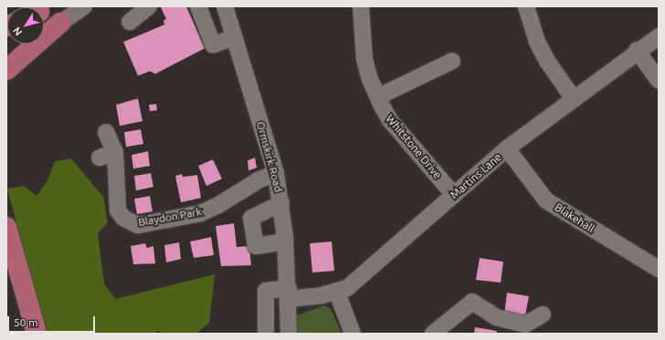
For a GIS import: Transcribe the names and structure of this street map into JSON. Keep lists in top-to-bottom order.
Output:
{
  "streets": {
    "street": [
      "Whitstone Drive",
      "Ormskirk Road",
      "Martins Lane",
      "Blaydon Park",
      "Blakehall"
    ]
  },
  "crossings": [
    ["Whitstone Drive", "Martins Lane"],
    ["Ormskirk Road", "Martins Lane"],
    ["Ormskirk Road", "Blaydon Park"],
    ["Martins Lane", "Blakehall"]
  ],
  "scale_bar": "50 m",
  "north": "bottom left"
}
